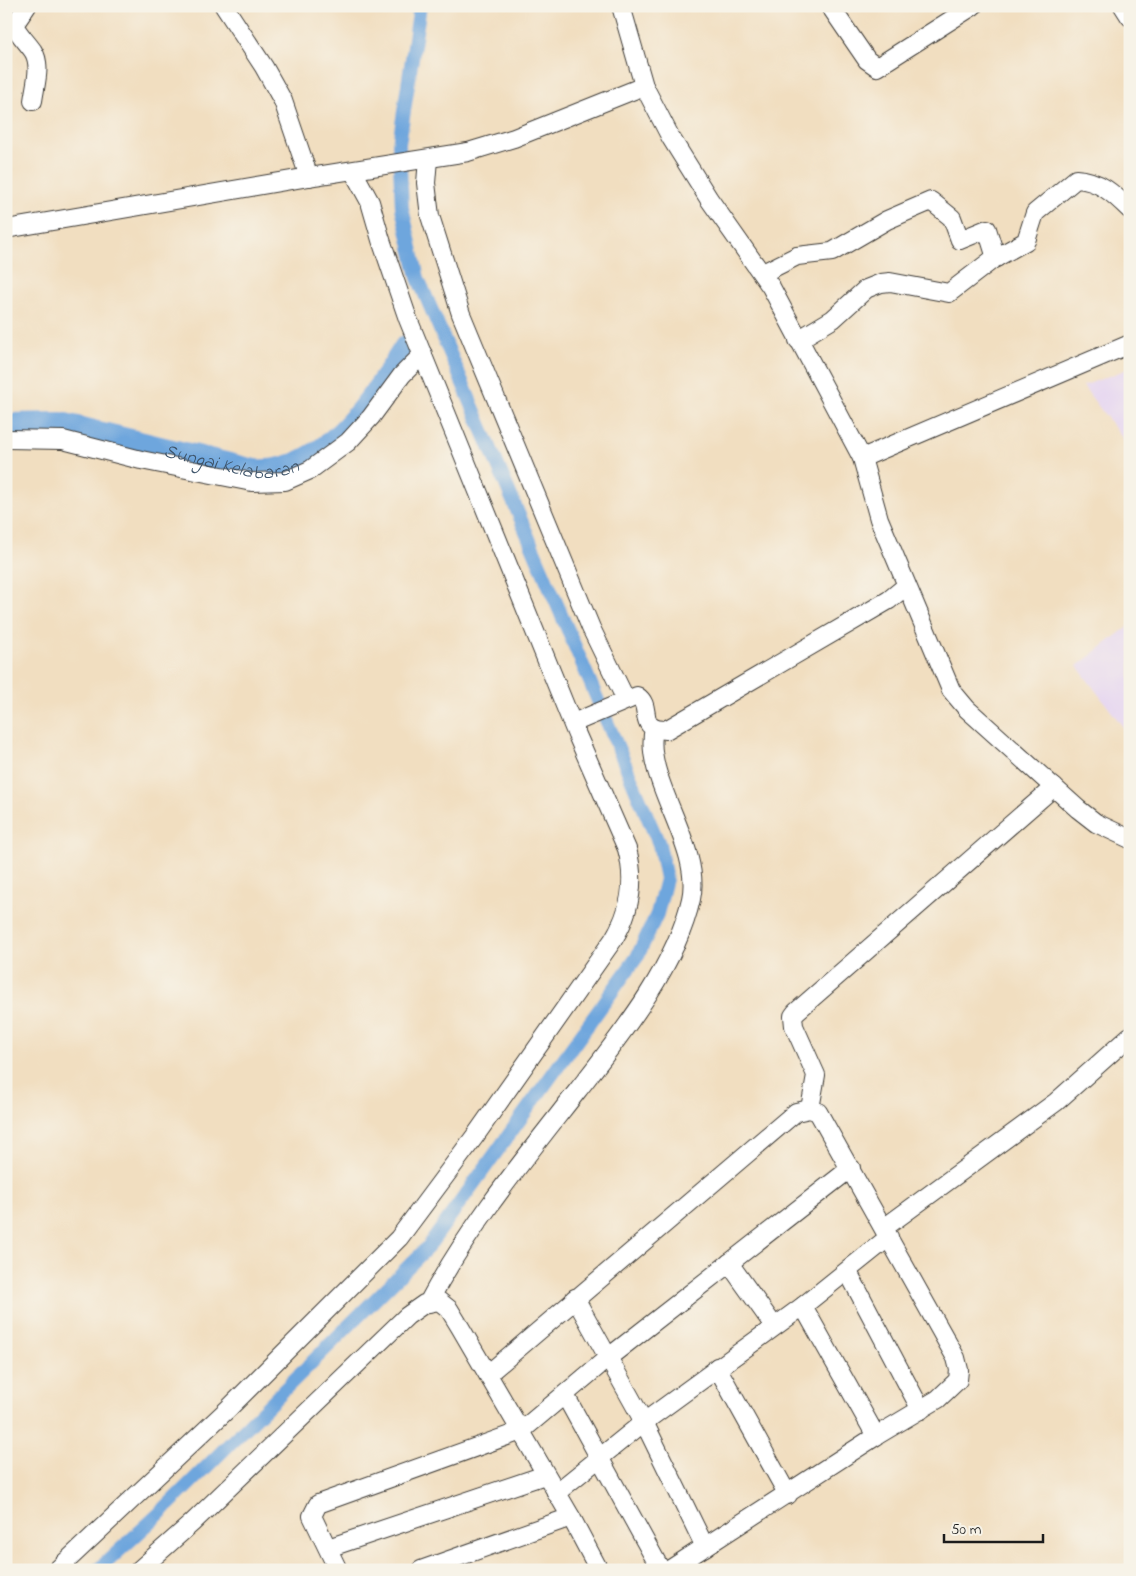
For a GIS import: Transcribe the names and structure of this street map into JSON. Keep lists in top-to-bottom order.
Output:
{
  "water": ["Sungai Kelabaran"],
  "scale_bar": "50 m"
}
